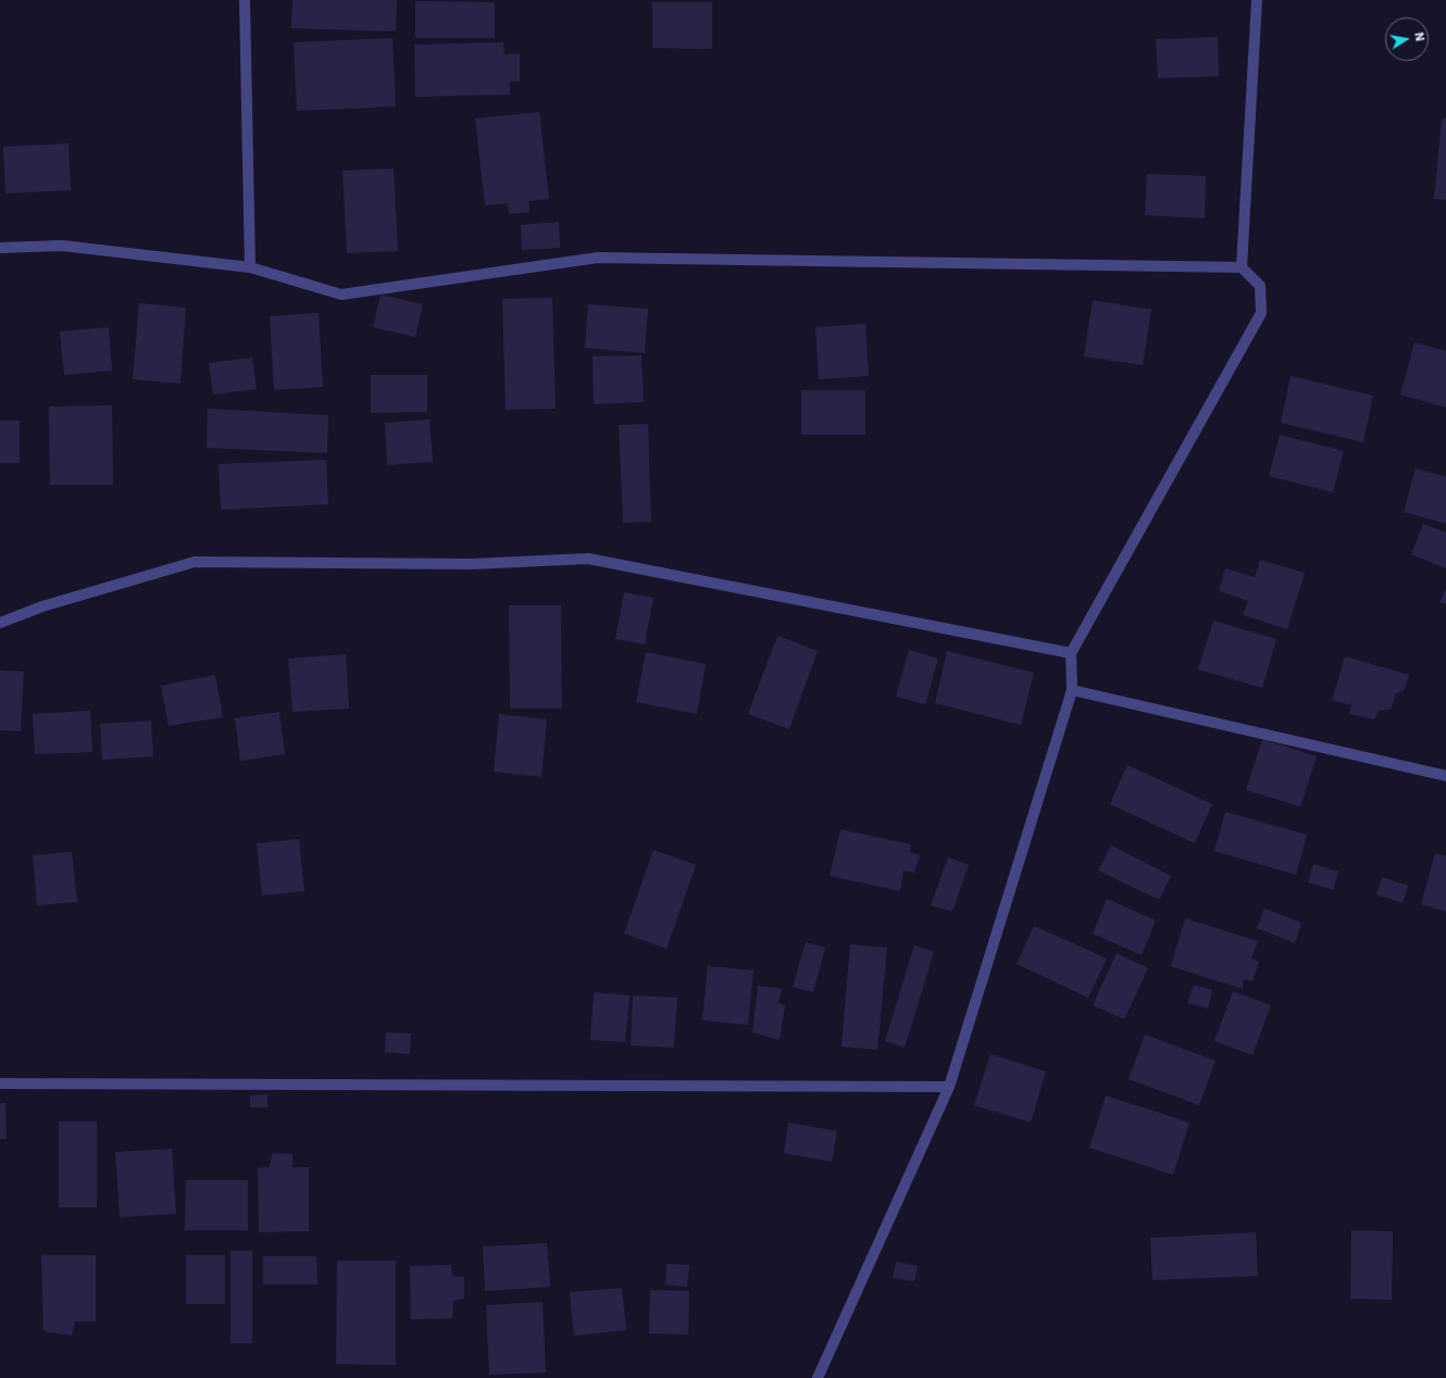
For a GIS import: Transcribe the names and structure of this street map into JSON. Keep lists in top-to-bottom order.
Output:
{
  "north": "right"
}
